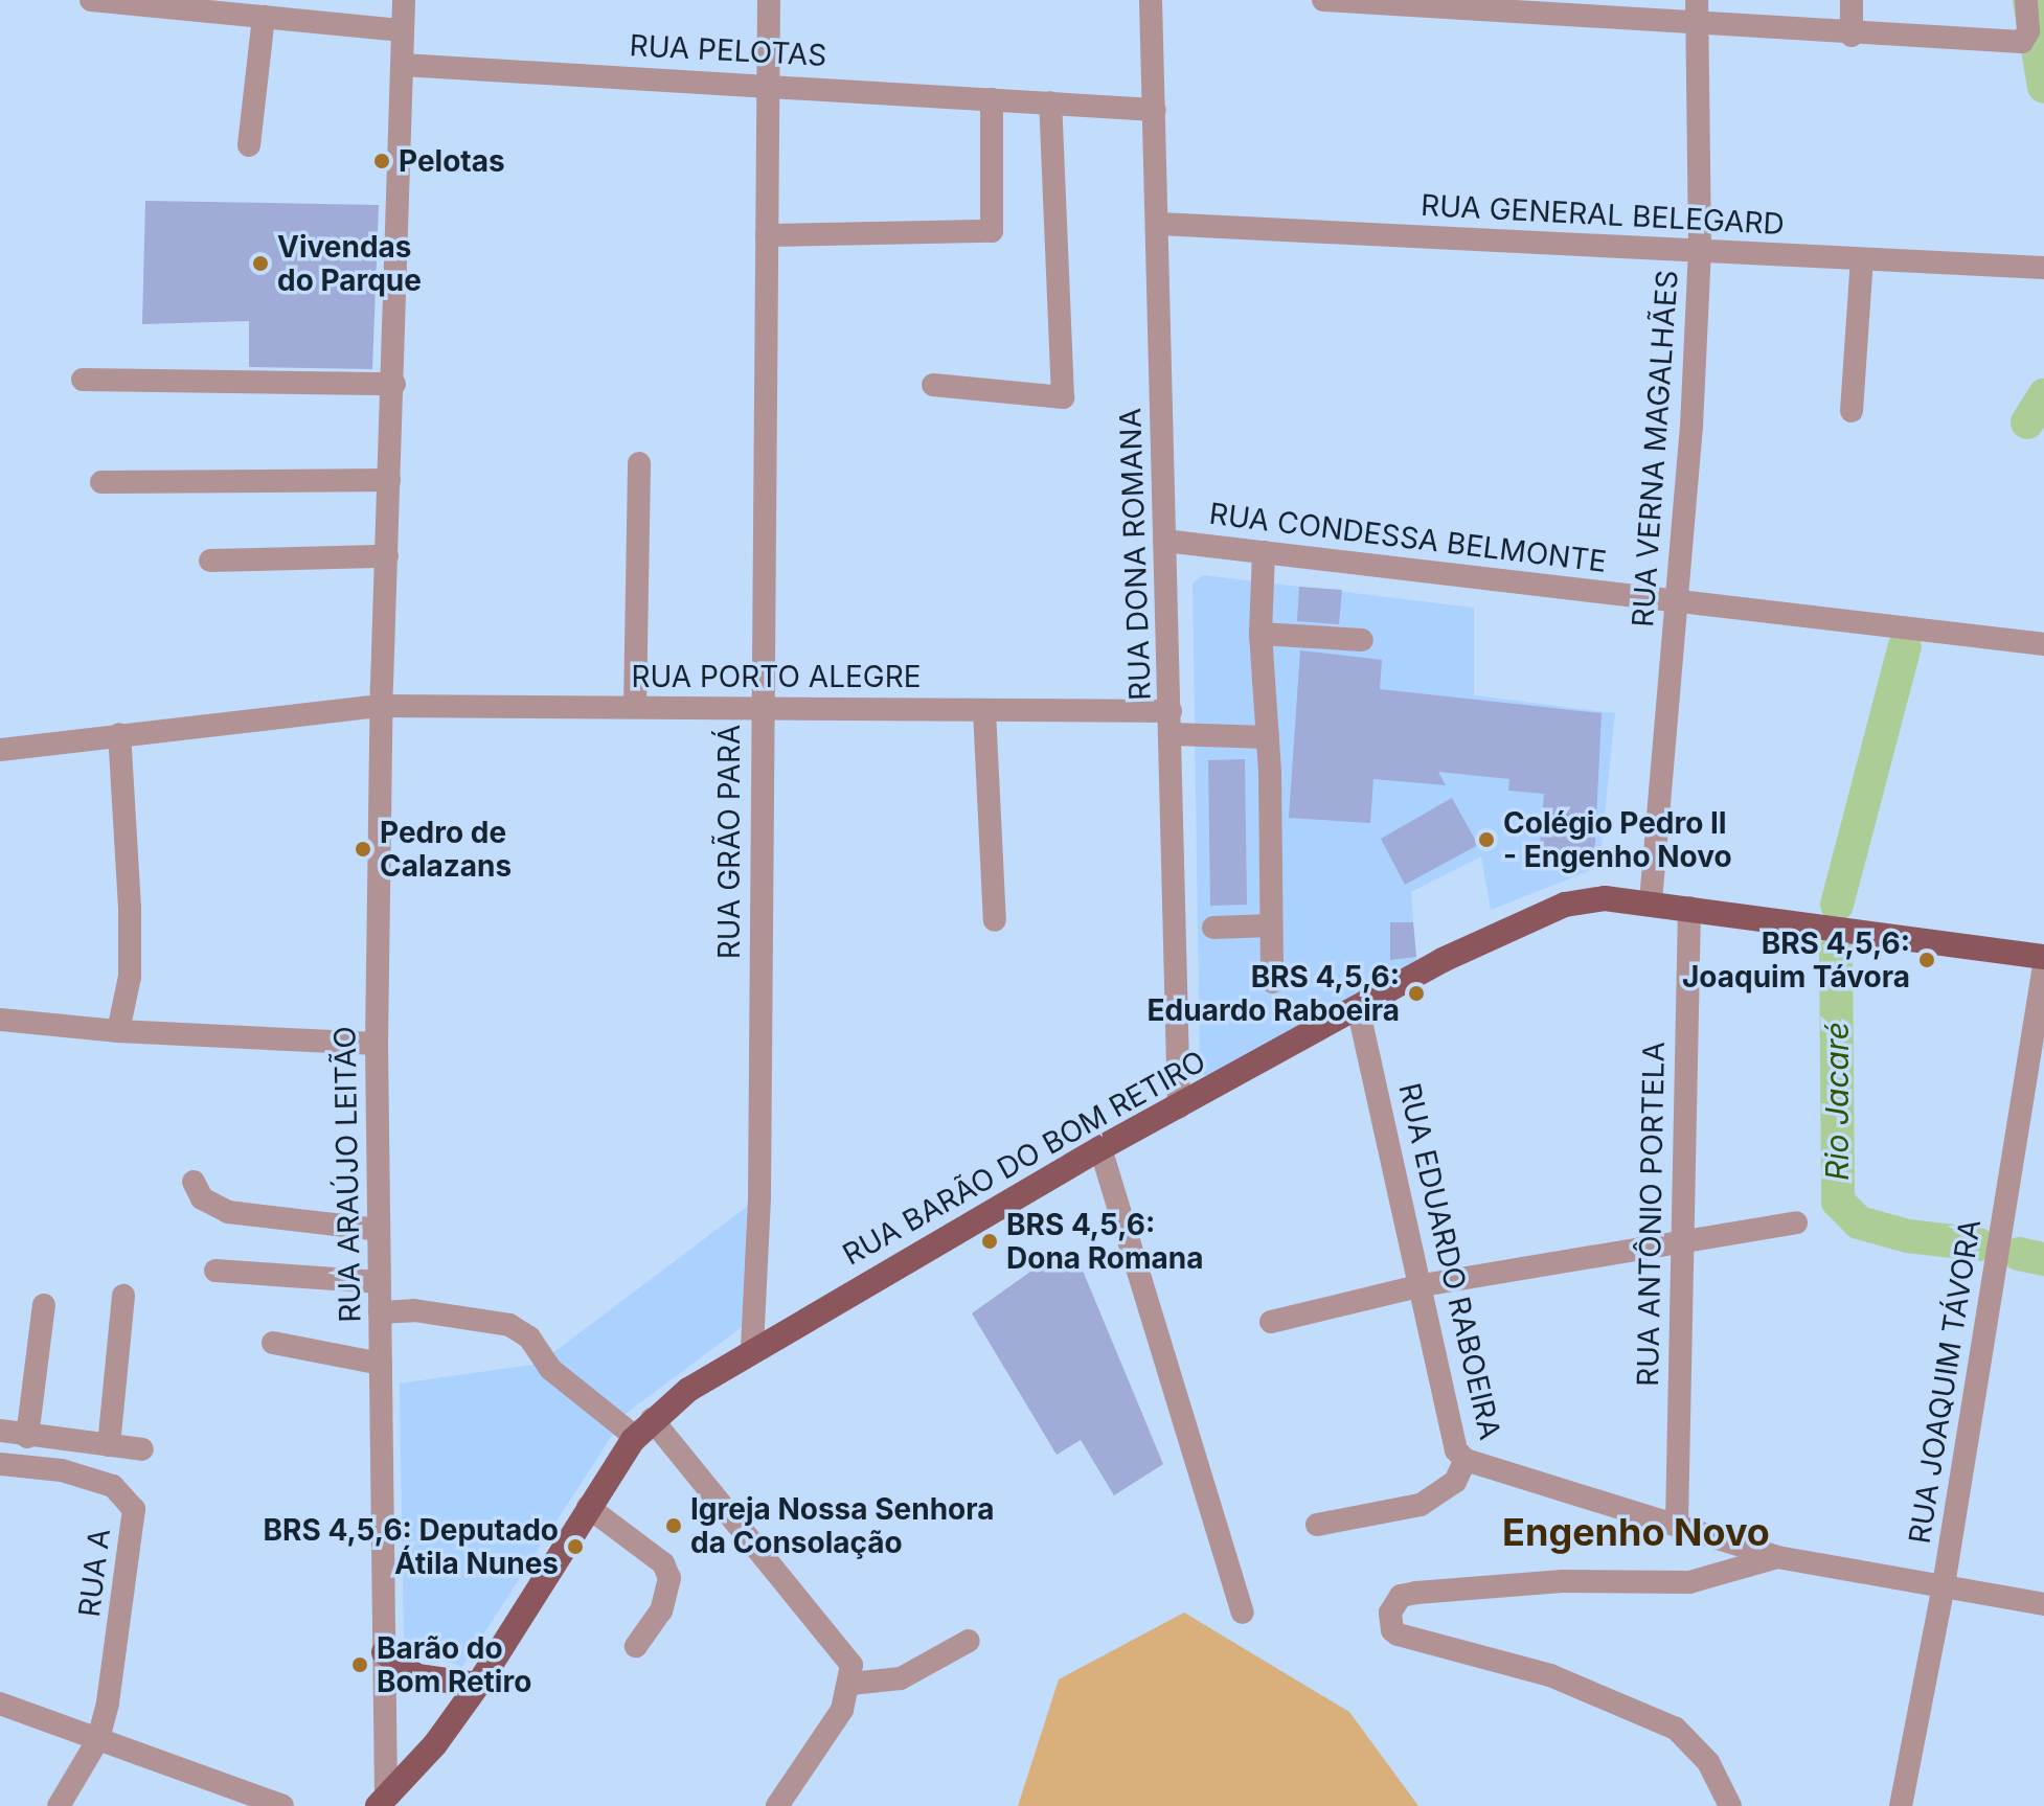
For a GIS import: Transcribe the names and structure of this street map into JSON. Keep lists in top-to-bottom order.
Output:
{
  "streets": {
    "main road": ["RUA BARÃO DO BOM RETIRO"],
    "street": [
      "RUA PELOTAS",
      "RUA GENERAL BELEGARD",
      "RUA VERNA MAGALHÃES",
      "RUA CONDESSA BELMONTE",
      "RUA DONA ROMANA",
      "RUA PORTO ALEGRE",
      "RUA GRÃO PARÁ",
      "RUA ARAÚJO LEITÃO",
      "RUA ANTÔNIO PORTELA",
      "RUA EDUARDO RABOEIRA",
      "RUA JOAQUIM TÁVORA",
      "RUA A"
    ]
  },
  "crossings": [
    ["RUA PELOTAS", "RUA DONA ROMANA"],
    ["RUA PELOTAS", "RUA GRÃO PARÁ"],
    ["RUA PELOTAS", "RUA ARAÚJO LEITÃO"],
    ["RUA GENERAL BELEGARD", "RUA VERNA MAGALHÃES"],
    ["RUA GENERAL BELEGARD", "RUA DONA ROMANA"],
    ["RUA VERNA MAGALHÃES", "RUA CONDESSA BELMONTE"],
    ["RUA VERNA MAGALHÃES", "RUA BARÃO DO BOM RETIRO"],
    ["RUA CONDESSA BELMONTE", "RUA DONA ROMANA"],
    ["RUA DONA ROMANA", "RUA PORTO ALEGRE"],
    ["RUA DONA ROMANA", "RUA BARÃO DO BOM RETIRO"],
    ["RUA PORTO ALEGRE", "RUA GRÃO PARÁ"],
    ["RUA PORTO ALEGRE", "RUA ARAÚJO LEITÃO"],
    ["RUA GRÃO PARÁ", "RUA BARÃO DO BOM RETIRO"],
    ["RUA BARÃO DO BOM RETIRO", "RUA ARAÚJO LEITÃO"],
    ["RUA BARÃO DO BOM RETIRO", "RUA ANTÔNIO PORTELA"],
    ["RUA BARÃO DO BOM RETIRO", "RUA EDUARDO RABOEIRA"]
  ],
  "districts": ["Engenho Novo"],
  "water": ["Rio Jacaré"],
  "places": [
    "Pelotas",
    "Vivendas do Parque",
    "Colégio Pedro II - Engenho Novo",
    "Pedro de Calazans",
    "BRS 4,5,6: Joaquim Távora",
    "BRS 4,5,6: Eduardo Raboeira",
    "BRS 4,5,6: Dona Romana",
    "Igreja Nossa Senhora da Consolação",
    "BRS 4,5,6: Deputado Átila Nunes",
    "Barão do Bom Retiro"
  ]
}
